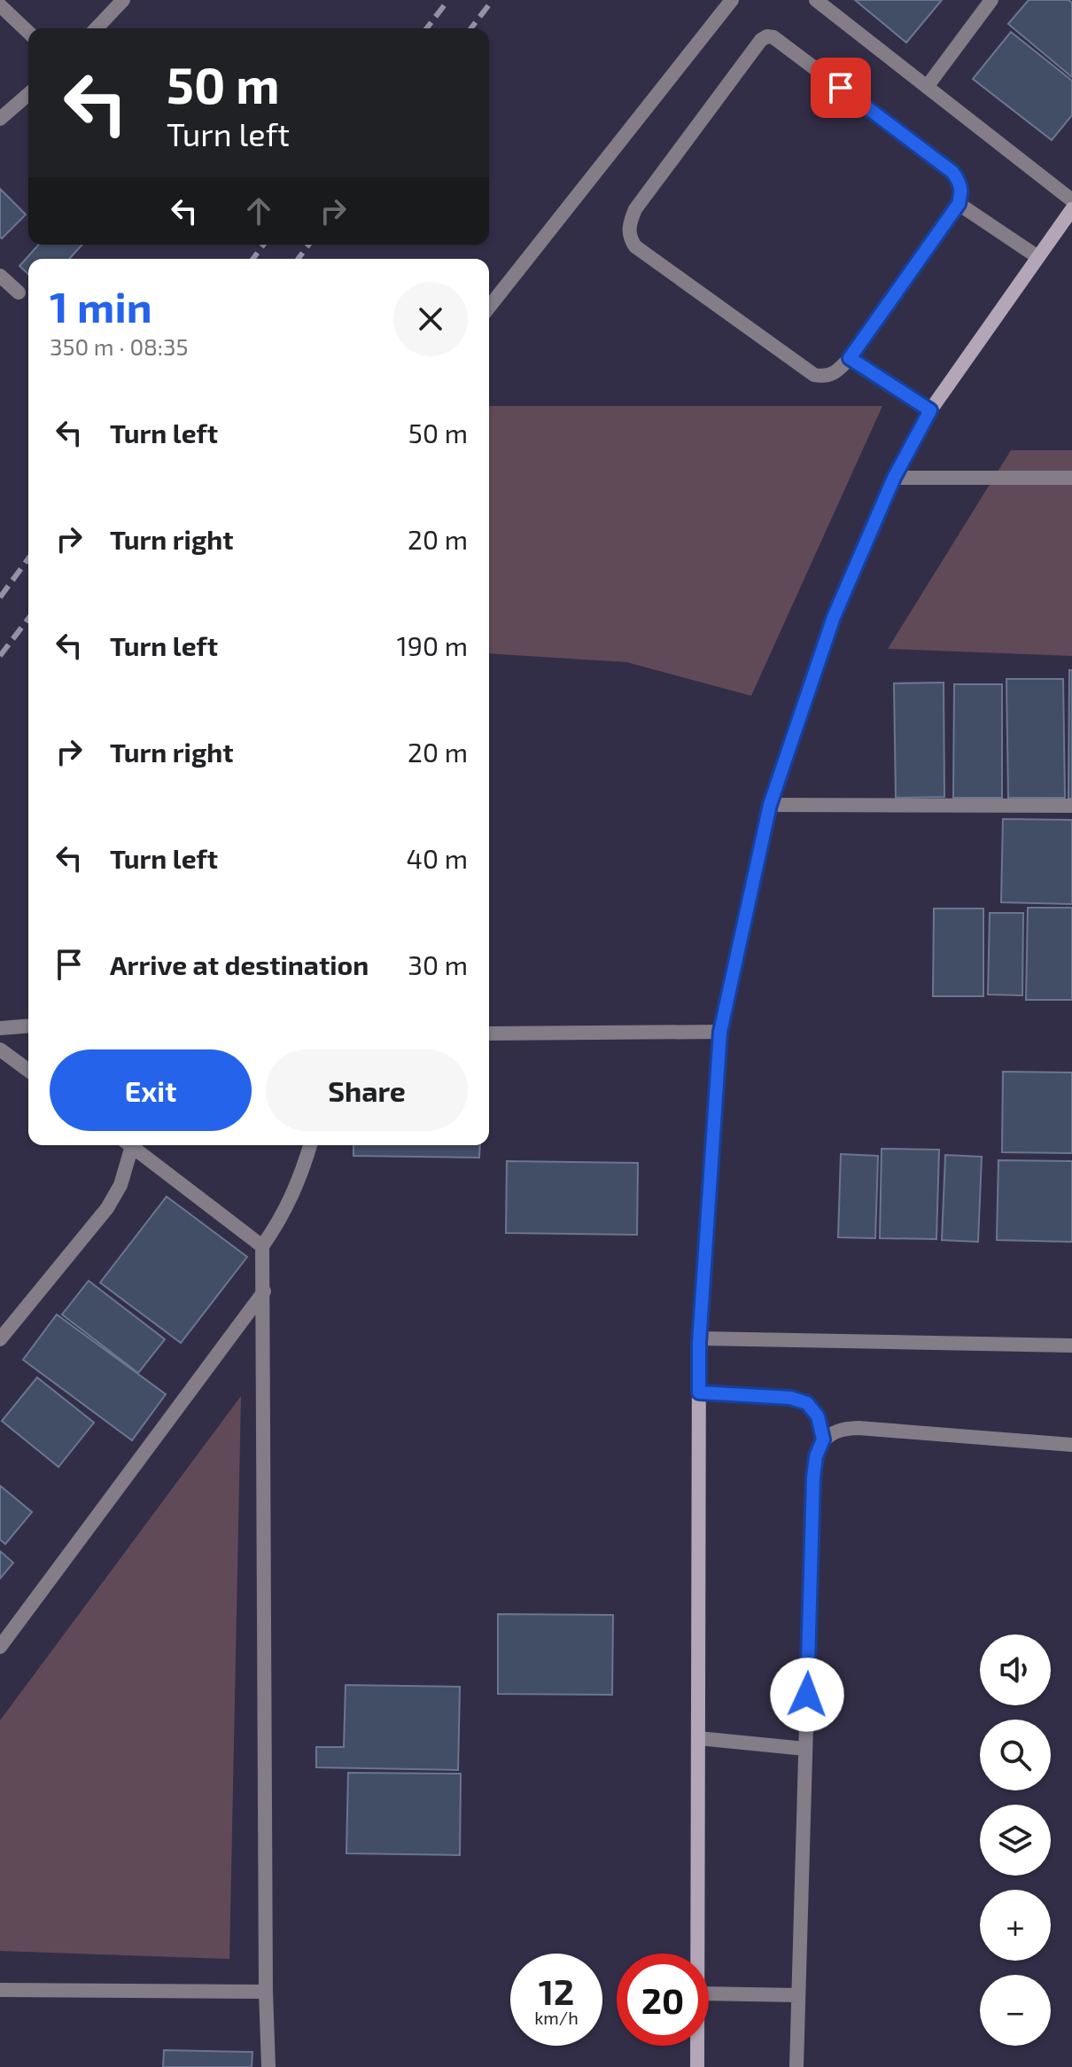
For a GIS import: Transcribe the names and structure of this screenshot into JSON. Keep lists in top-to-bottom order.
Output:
{
  "page": {
    "turn": ["50 m", "Turn left"],
    "heading": ["1 min", "350 m · 08:35"],
    "list": [
      {
        "name": "Turn left",
        "value": "50 m"
      },
      {
        "name": "Turn right",
        "value": "20 m"
      },
      {
        "name": "Turn left",
        "value": "190 m"
      },
      {
        "name": "Turn right",
        "value": "20 m"
      },
      {
        "name": "Turn left",
        "value": "40 m"
      },
      {
        "name": "Arrive at destination",
        "value": "30 m"
      }
    ],
    "buttons": ["Exit", "Share"],
    "map_buttons": ["+", "−"],
    "speed": "12 km/h",
    "limit": "20"
  }
}
